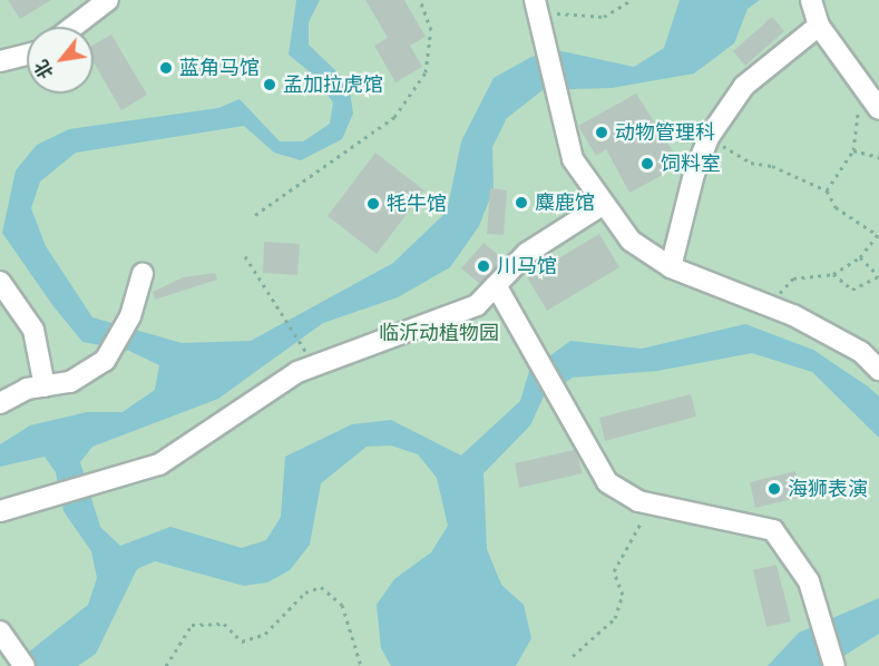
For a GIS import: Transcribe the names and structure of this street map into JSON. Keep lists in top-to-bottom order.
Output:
{
  "parks": ["临沂动植物园"],
  "places": [
    "蓝角马馆",
    "孟加拉虎馆",
    "动物管理科",
    "饲料室",
    "麋鹿馆",
    "牦牛馆",
    "川马馆",
    "海狮表演"
  ],
  "north": "bottom left"
}
